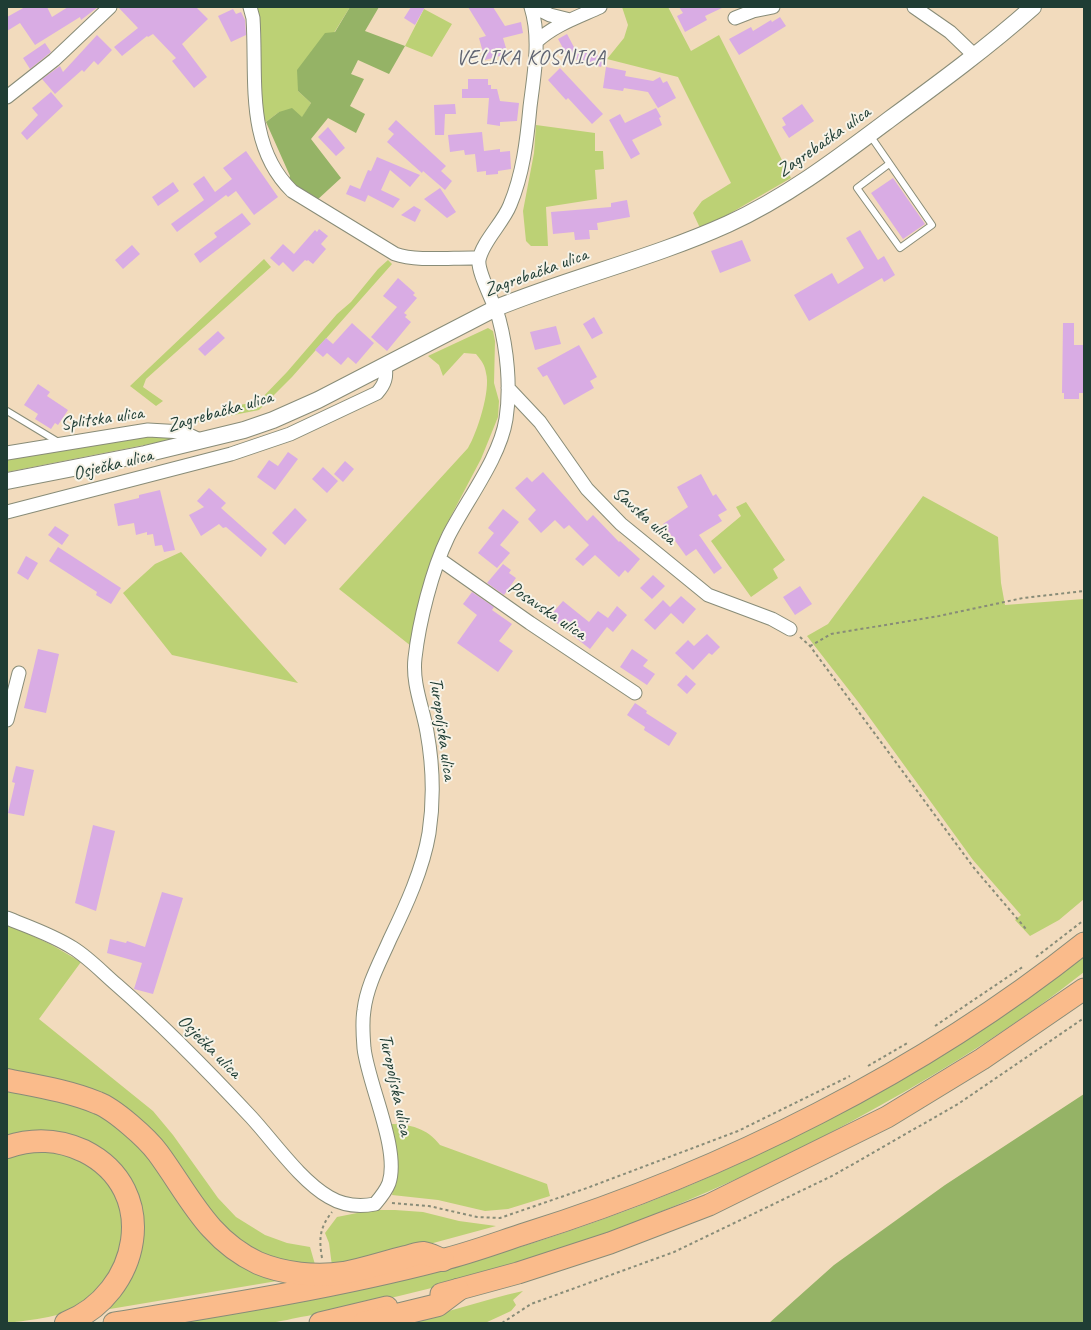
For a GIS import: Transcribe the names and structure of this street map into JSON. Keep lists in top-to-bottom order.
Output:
{
  "streets": {
    "street": [
      "Zagrebačka ulica",
      "Splitska ulica",
      "Osječka ulica",
      "Savska ulica",
      "Posavska ulica",
      "Turopoljska ulica"
    ]
  },
  "crossings": [
    ["Zagrebačka ulica", "Splitska ulica"],
    ["Zagrebačka ulica", "Osječka ulica"],
    ["Zagrebačka ulica", "Turopoljska ulica"],
    ["Osječka ulica", "Turopoljska ulica"],
    ["Savska ulica", "Turopoljska ulica"],
    ["Posavska ulica", "Turopoljska ulica"]
  ],
  "districts": ["VELIKA KOSNICA"]
}
